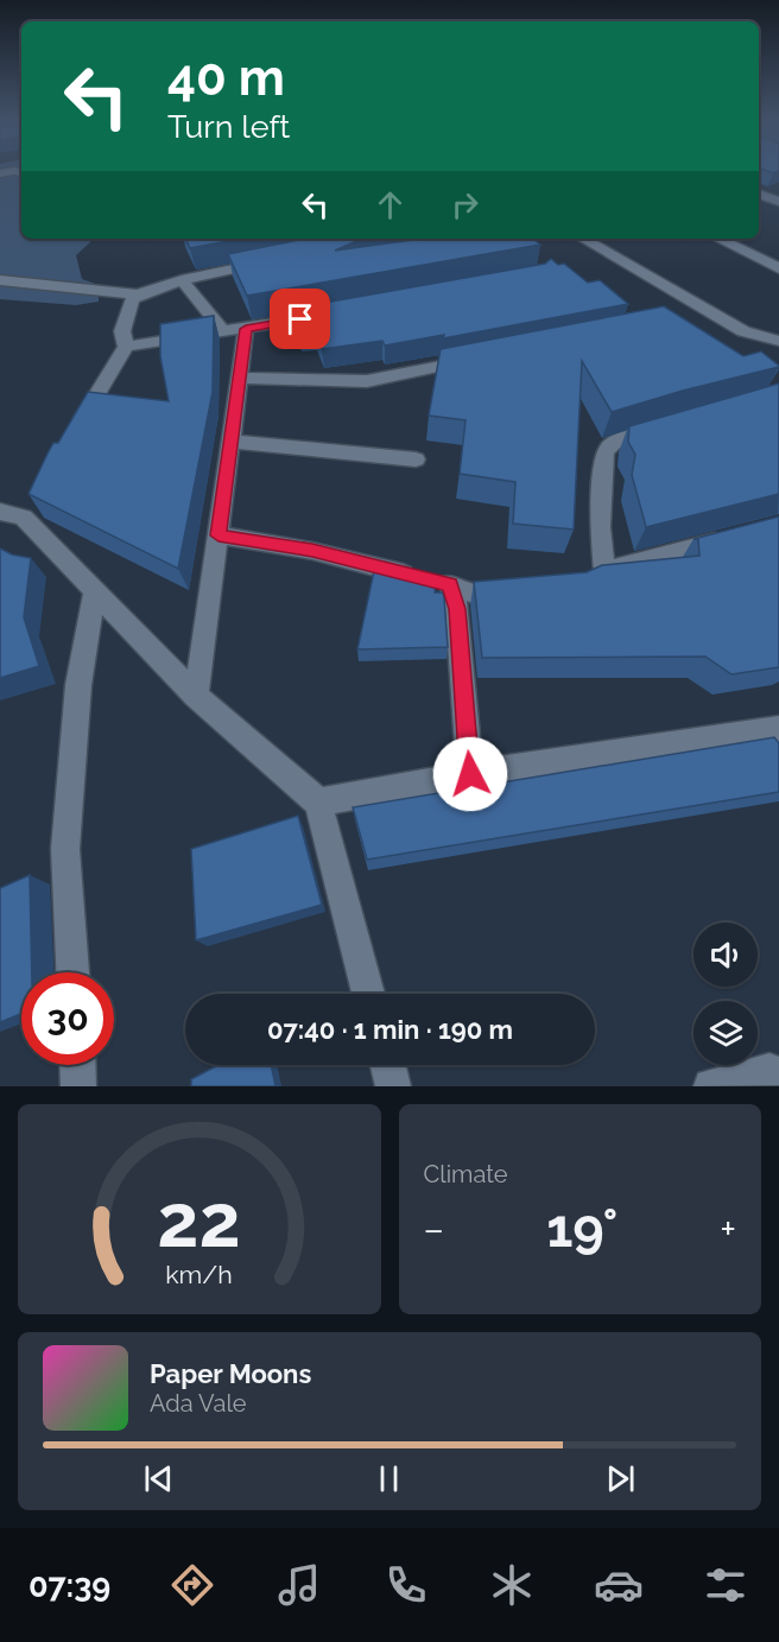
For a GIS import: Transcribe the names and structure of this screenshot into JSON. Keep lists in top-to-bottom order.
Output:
{
  "page": {
    "turn": ["40 m", "Turn left"],
    "limit": "30",
    "trip": "07:40 · 1 min · 190 m",
    "tile": "Climate",
    "heat": ["−", "19°", "+"],
    "song": ["Paper Moons", "Ada Vale"],
    "tabs": "07:39",
    "gauge": ["22", "km/h"]
  }
}
